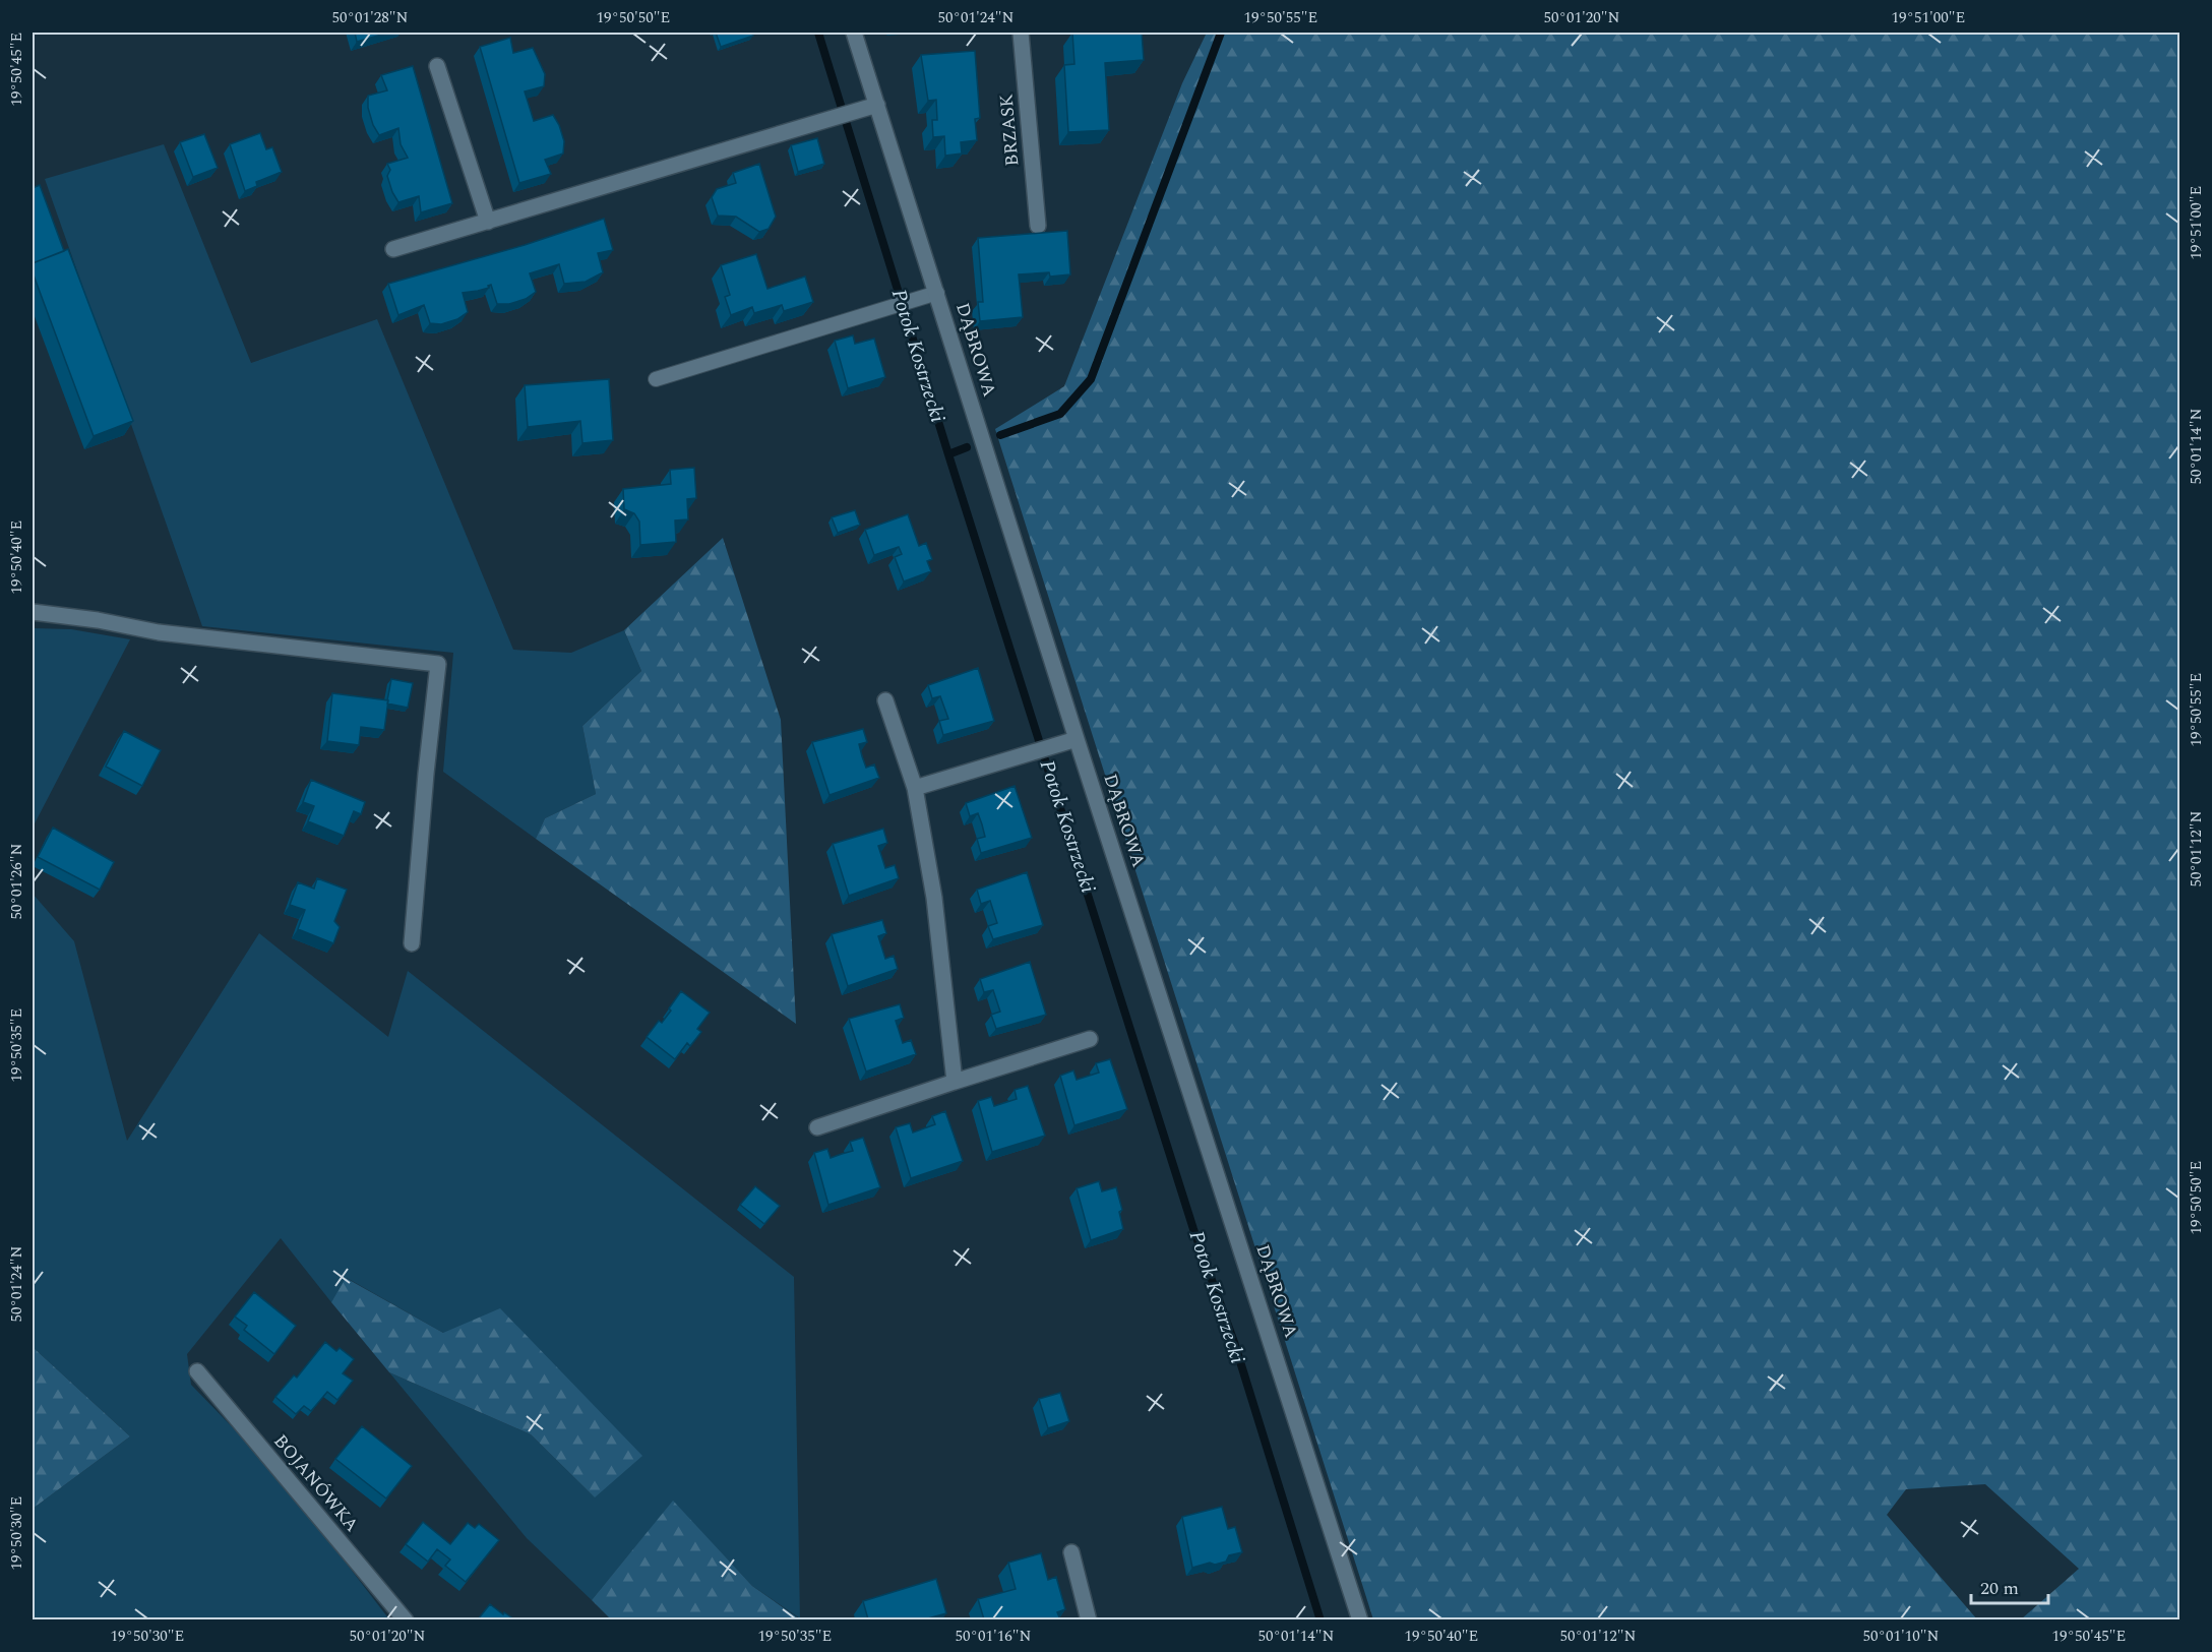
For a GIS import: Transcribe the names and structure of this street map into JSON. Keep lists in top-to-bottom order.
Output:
{
  "streets": {
    "street": ["BRZASK", "DĄBROWA", "BOJANÓWKA"]
  },
  "water": ["Potok Kostrzecki"],
  "scale_bar": "20 m",
  "coordinates": [
    "50°01'28\"N",
    "19°50'50\"E",
    "50°01'24\"N",
    "19°50'55\"E",
    "50°01'20\"N",
    "19°51'00\"E",
    "19°50'45\"E",
    "50°01'14\"N",
    "19°50'40\"E",
    "50°01'12\"N",
    "50°01'26\"N",
    "19°50'35\"E",
    "19°50'30\"E",
    "50°01'16\"N",
    "50°01'10\"N"
  ]
}
